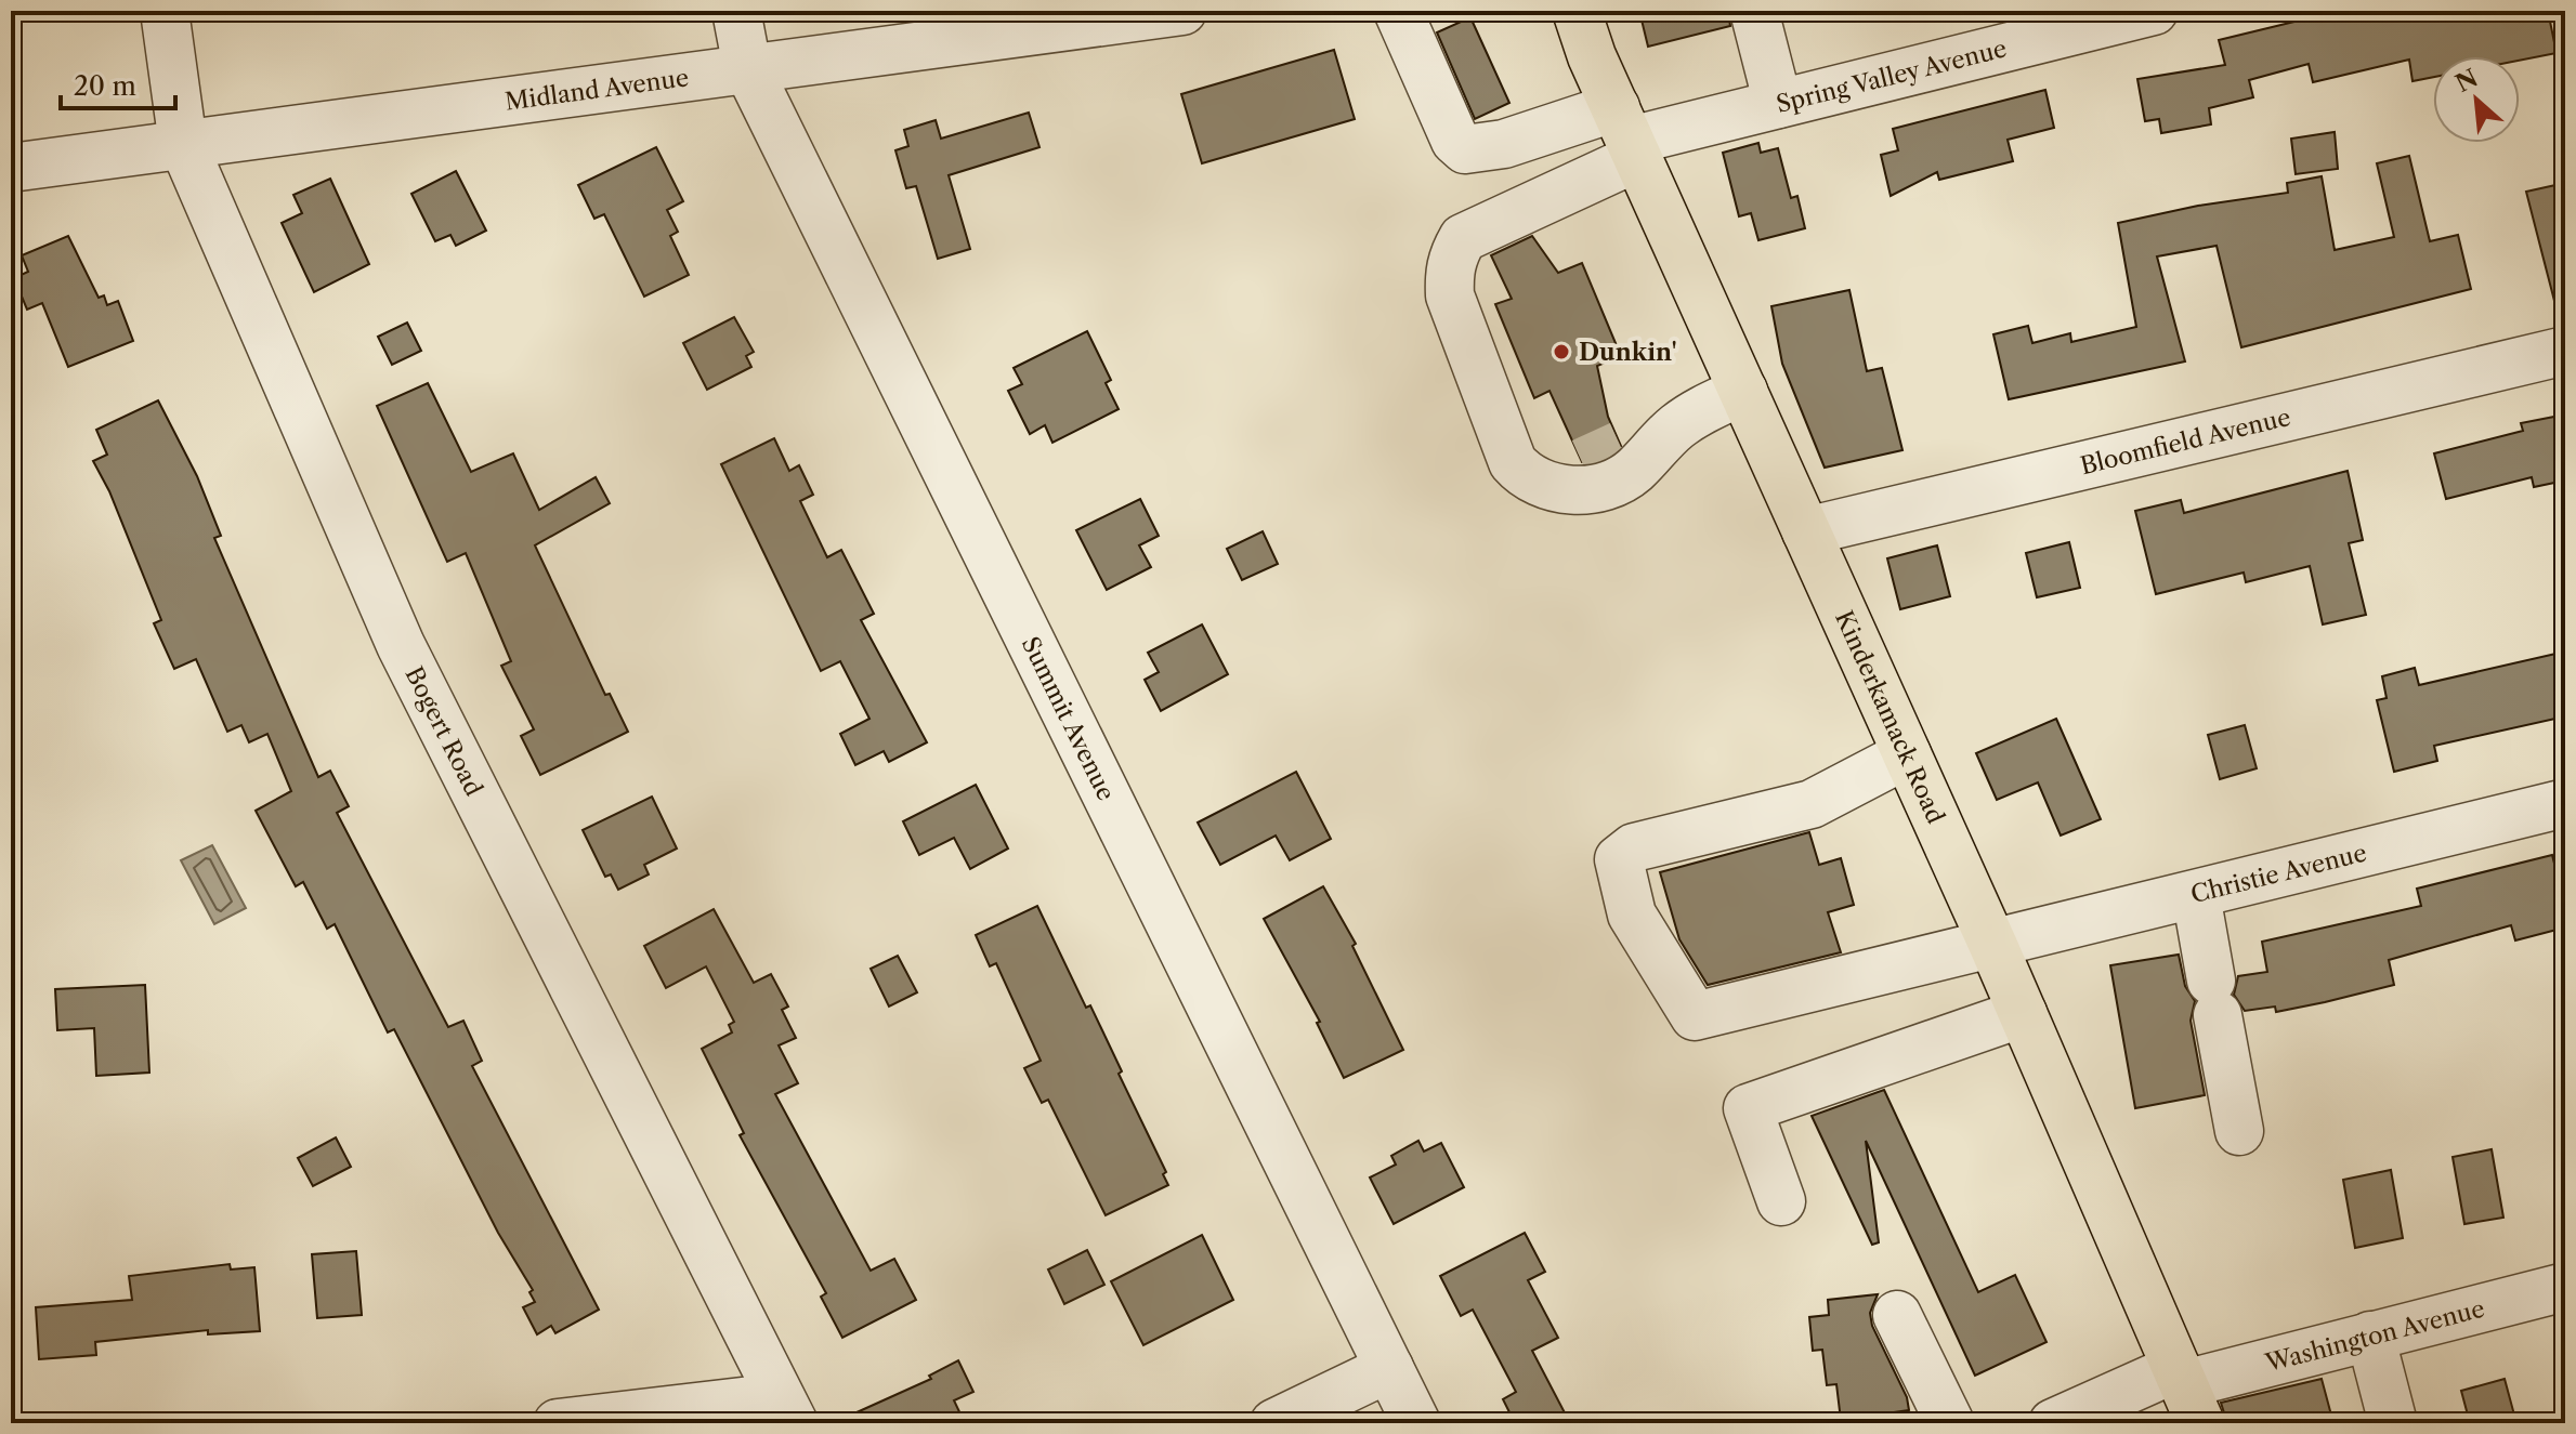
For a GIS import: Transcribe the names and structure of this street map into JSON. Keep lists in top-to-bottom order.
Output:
{
  "streets": {
    "main road": ["Kinderkamack Road"],
    "street": [
      "Spring Valley Avenue",
      "Midland Avenue",
      "Bloomfield Avenue",
      "Summit Avenue",
      "Bogert Road",
      "Christie Avenue",
      "Washington Avenue"
    ]
  },
  "crossings": [
    ["Spring Valley Avenue", "Kinderkamack Road"],
    ["Midland Avenue", "Summit Avenue"],
    ["Midland Avenue", "Bogert Road"],
    ["Bloomfield Avenue", "Kinderkamack Road"],
    ["Kinderkamack Road", "Christie Avenue"],
    ["Kinderkamack Road", "Washington Avenue"]
  ],
  "places": ["Dunkin'"],
  "scale_bar": "20 m",
  "north": "top left"
}
